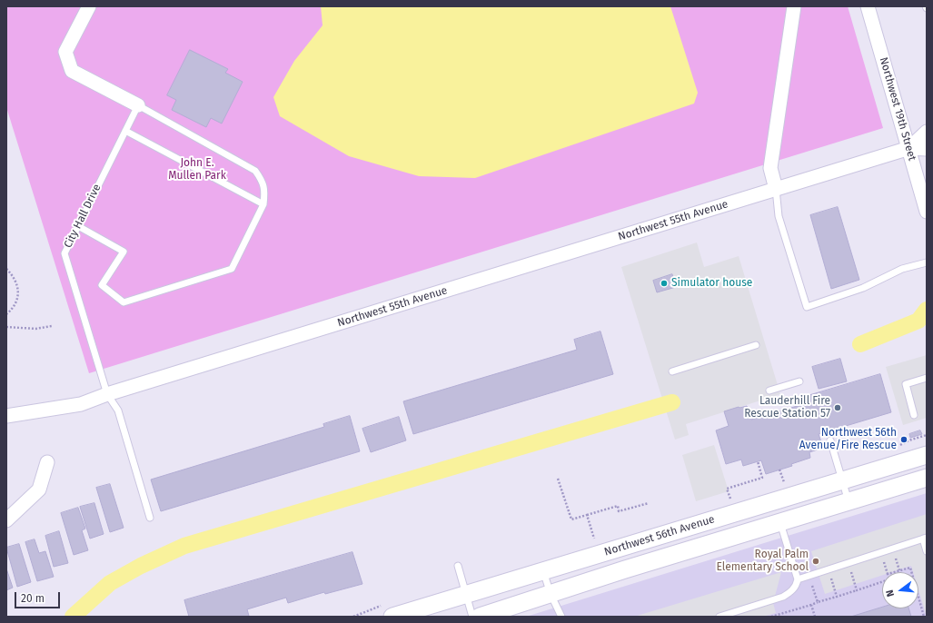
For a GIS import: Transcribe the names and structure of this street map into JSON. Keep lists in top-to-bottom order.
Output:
{
  "streets": {
    "street": ["Northwest 19th Street", "Northwest 55th Avenue", "Northwest 56th Avenue"],
    "lane": ["City Hall Drive"]
  },
  "crossings": [
    ["Northwest 19th Street", "Northwest 55th Avenue"],
    ["City Hall Drive", "Northwest 55th Avenue"]
  ],
  "parks": ["John E. Mullen Park"],
  "places": [
    "Simulator house",
    "Lauderhill Fire Rescue Station 57",
    "Northwest 56th Avenue/Fire Rescue",
    "Royal Palm Elementary School"
  ],
  "scale_bar": "20 m",
  "north": "left"
}
